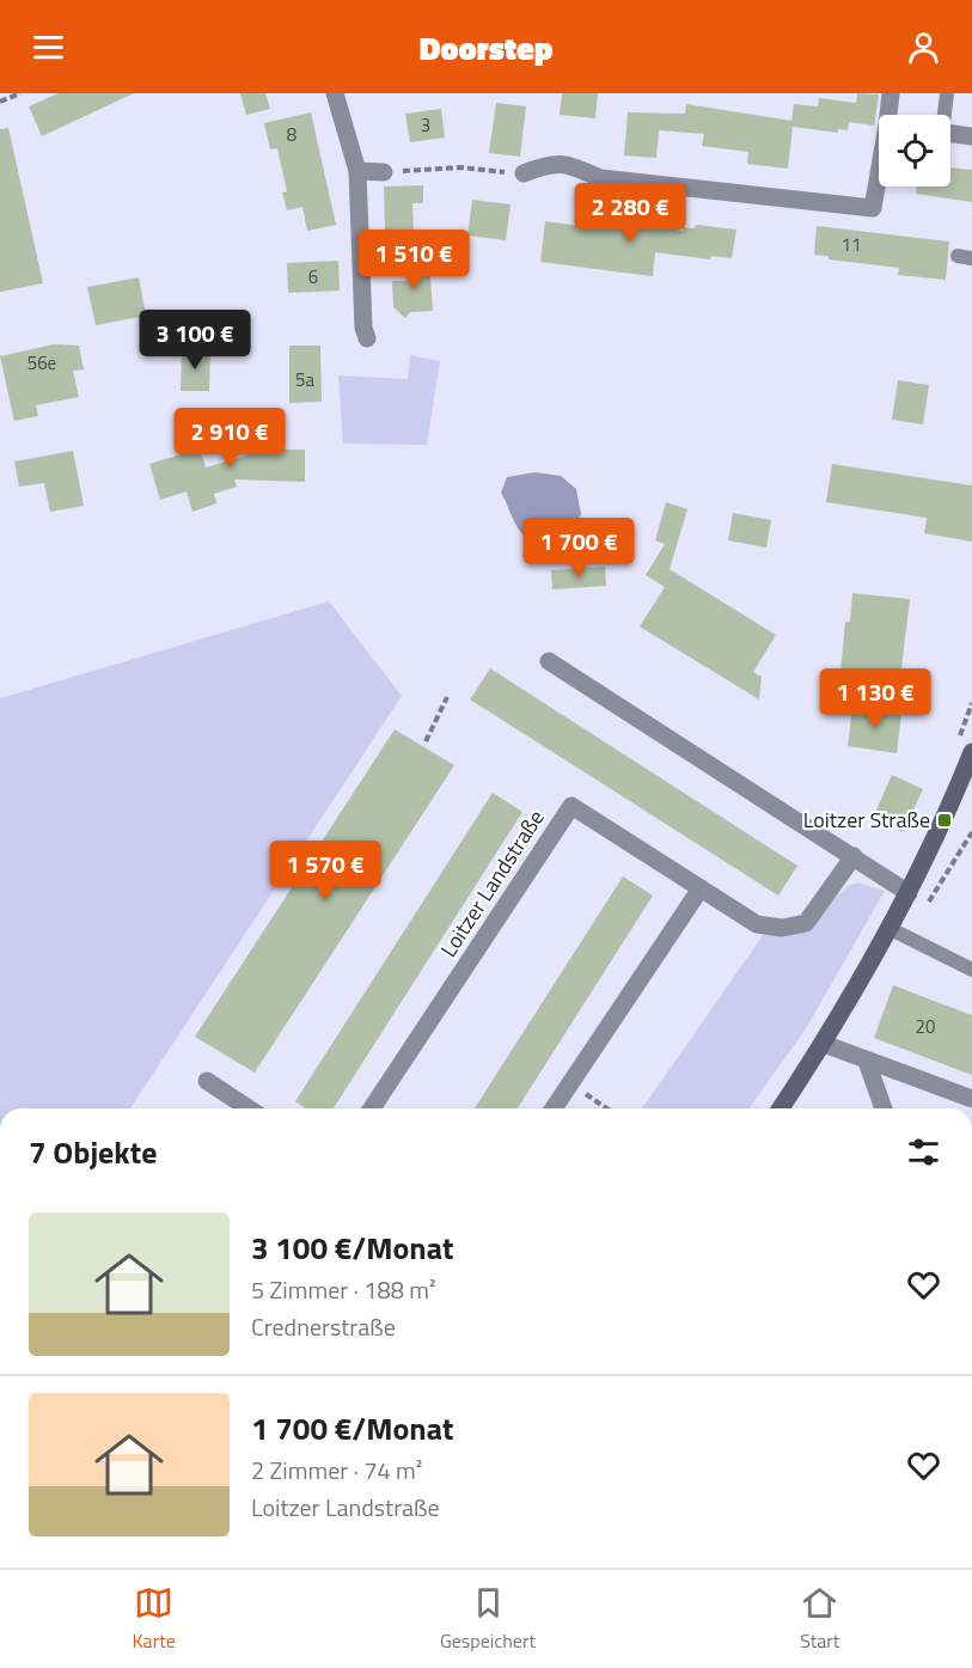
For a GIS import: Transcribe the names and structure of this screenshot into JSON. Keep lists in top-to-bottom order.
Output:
{
  "streets": {
    "street": ["Loitzer Landstraße"]
  },
  "places": {
    "transit": ["Loitzer Straße"]
  },
  "house_numbers": [
    "3",
    "8",
    "11",
    "6",
    "56e",
    "5a",
    "20"
  ],
  "page": {
    "header": "Doorstep",
    "price": [
      "2 280 €",
      "1 510 €",
      "3 100 €",
      "2 910 €",
      "1 700 €",
      "1 130 €",
      "1 570 €"
    ],
    "heading": "7 Objekte",
    "list": [
      {
        "name": "3 100 €/Monat",
        "note": "5 Zimmer · 188 m² · Crednerstraße"
      },
      {
        "name": "1 700 €/Monat",
        "note": "2 Zimmer · 74 m² · Loitzer Landstraße"
      }
    ],
    "tabs": ["Karte", "Gespeichert", "Start"]
  }
}
